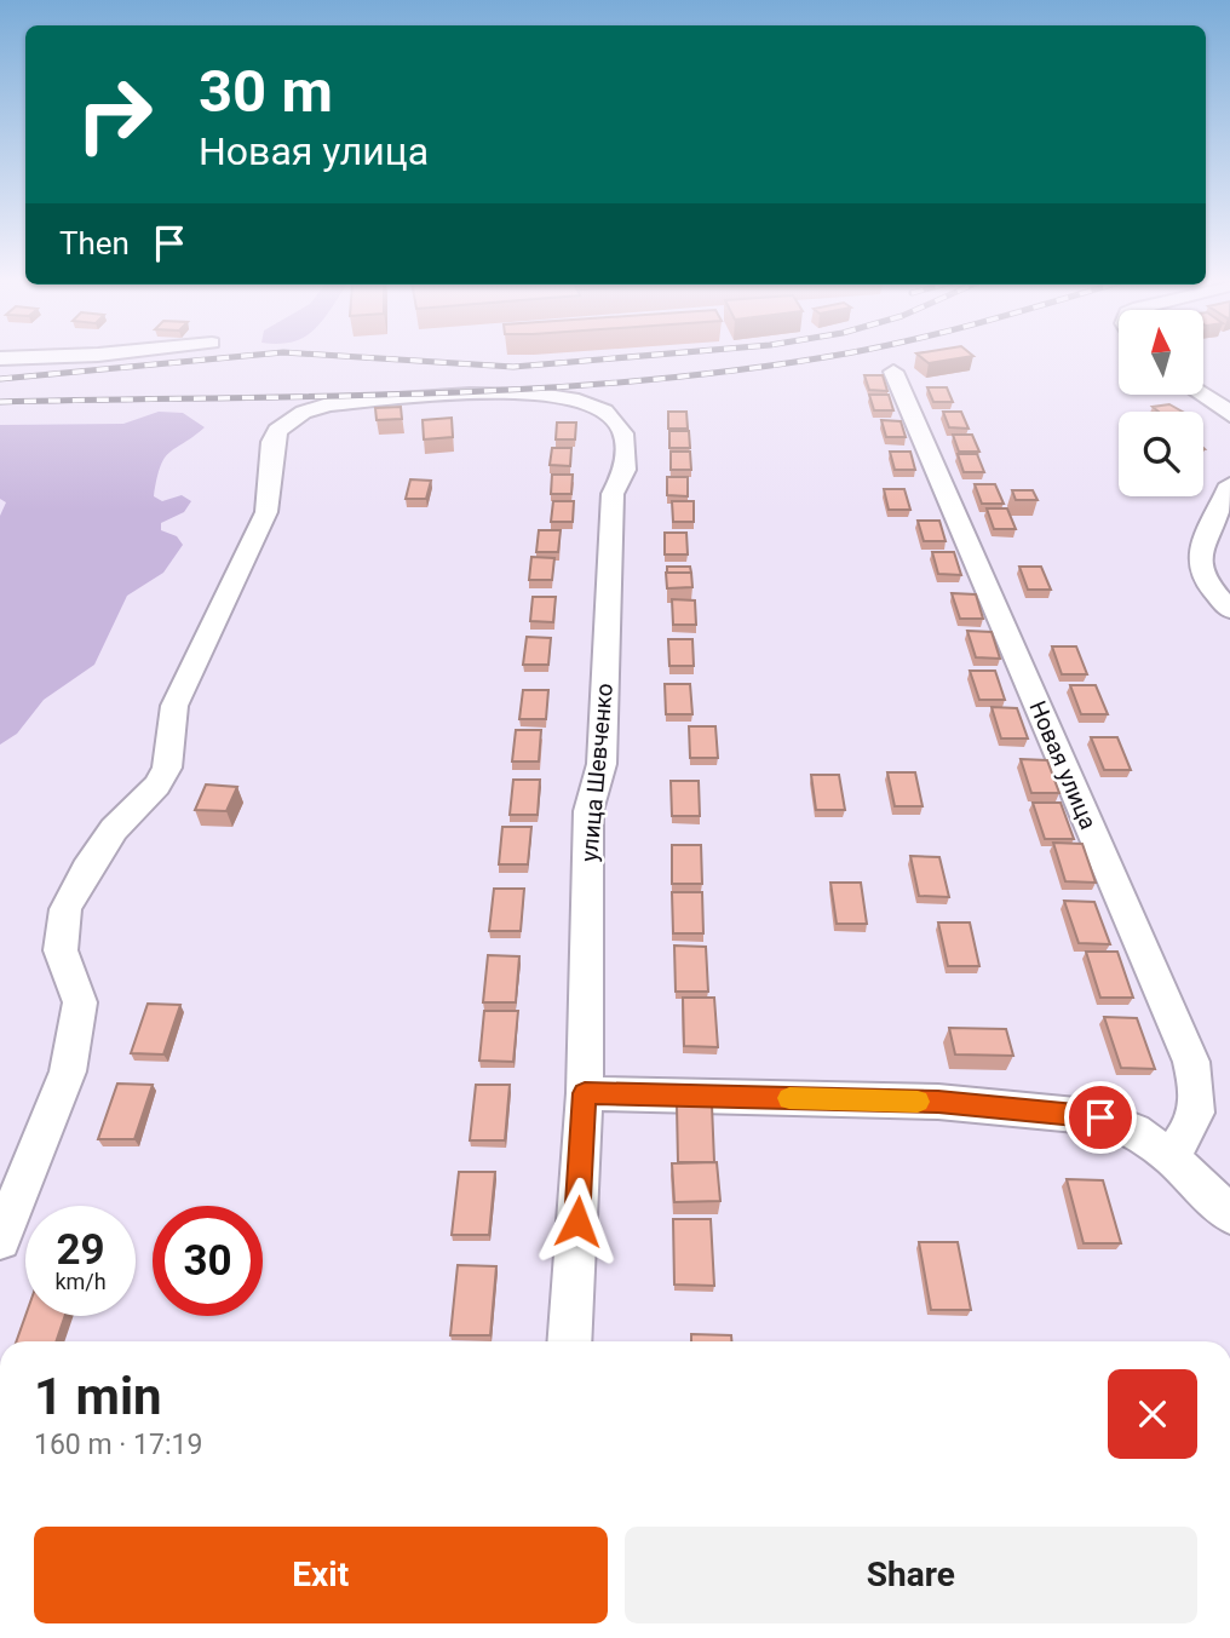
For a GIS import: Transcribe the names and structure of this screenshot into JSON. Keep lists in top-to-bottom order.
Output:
{
  "streets": {
    "street": ["Новая улица", "улица Шевченко"]
  },
  "north": "top",
  "page": {
    "turn": ["30 m", "Новая улица"],
    "then": "Then",
    "speed": "29 km/h",
    "limit": "30",
    "heading": ["1 min", "160 m · 17:19"],
    "buttons": ["Exit", "Share"]
  }
}
